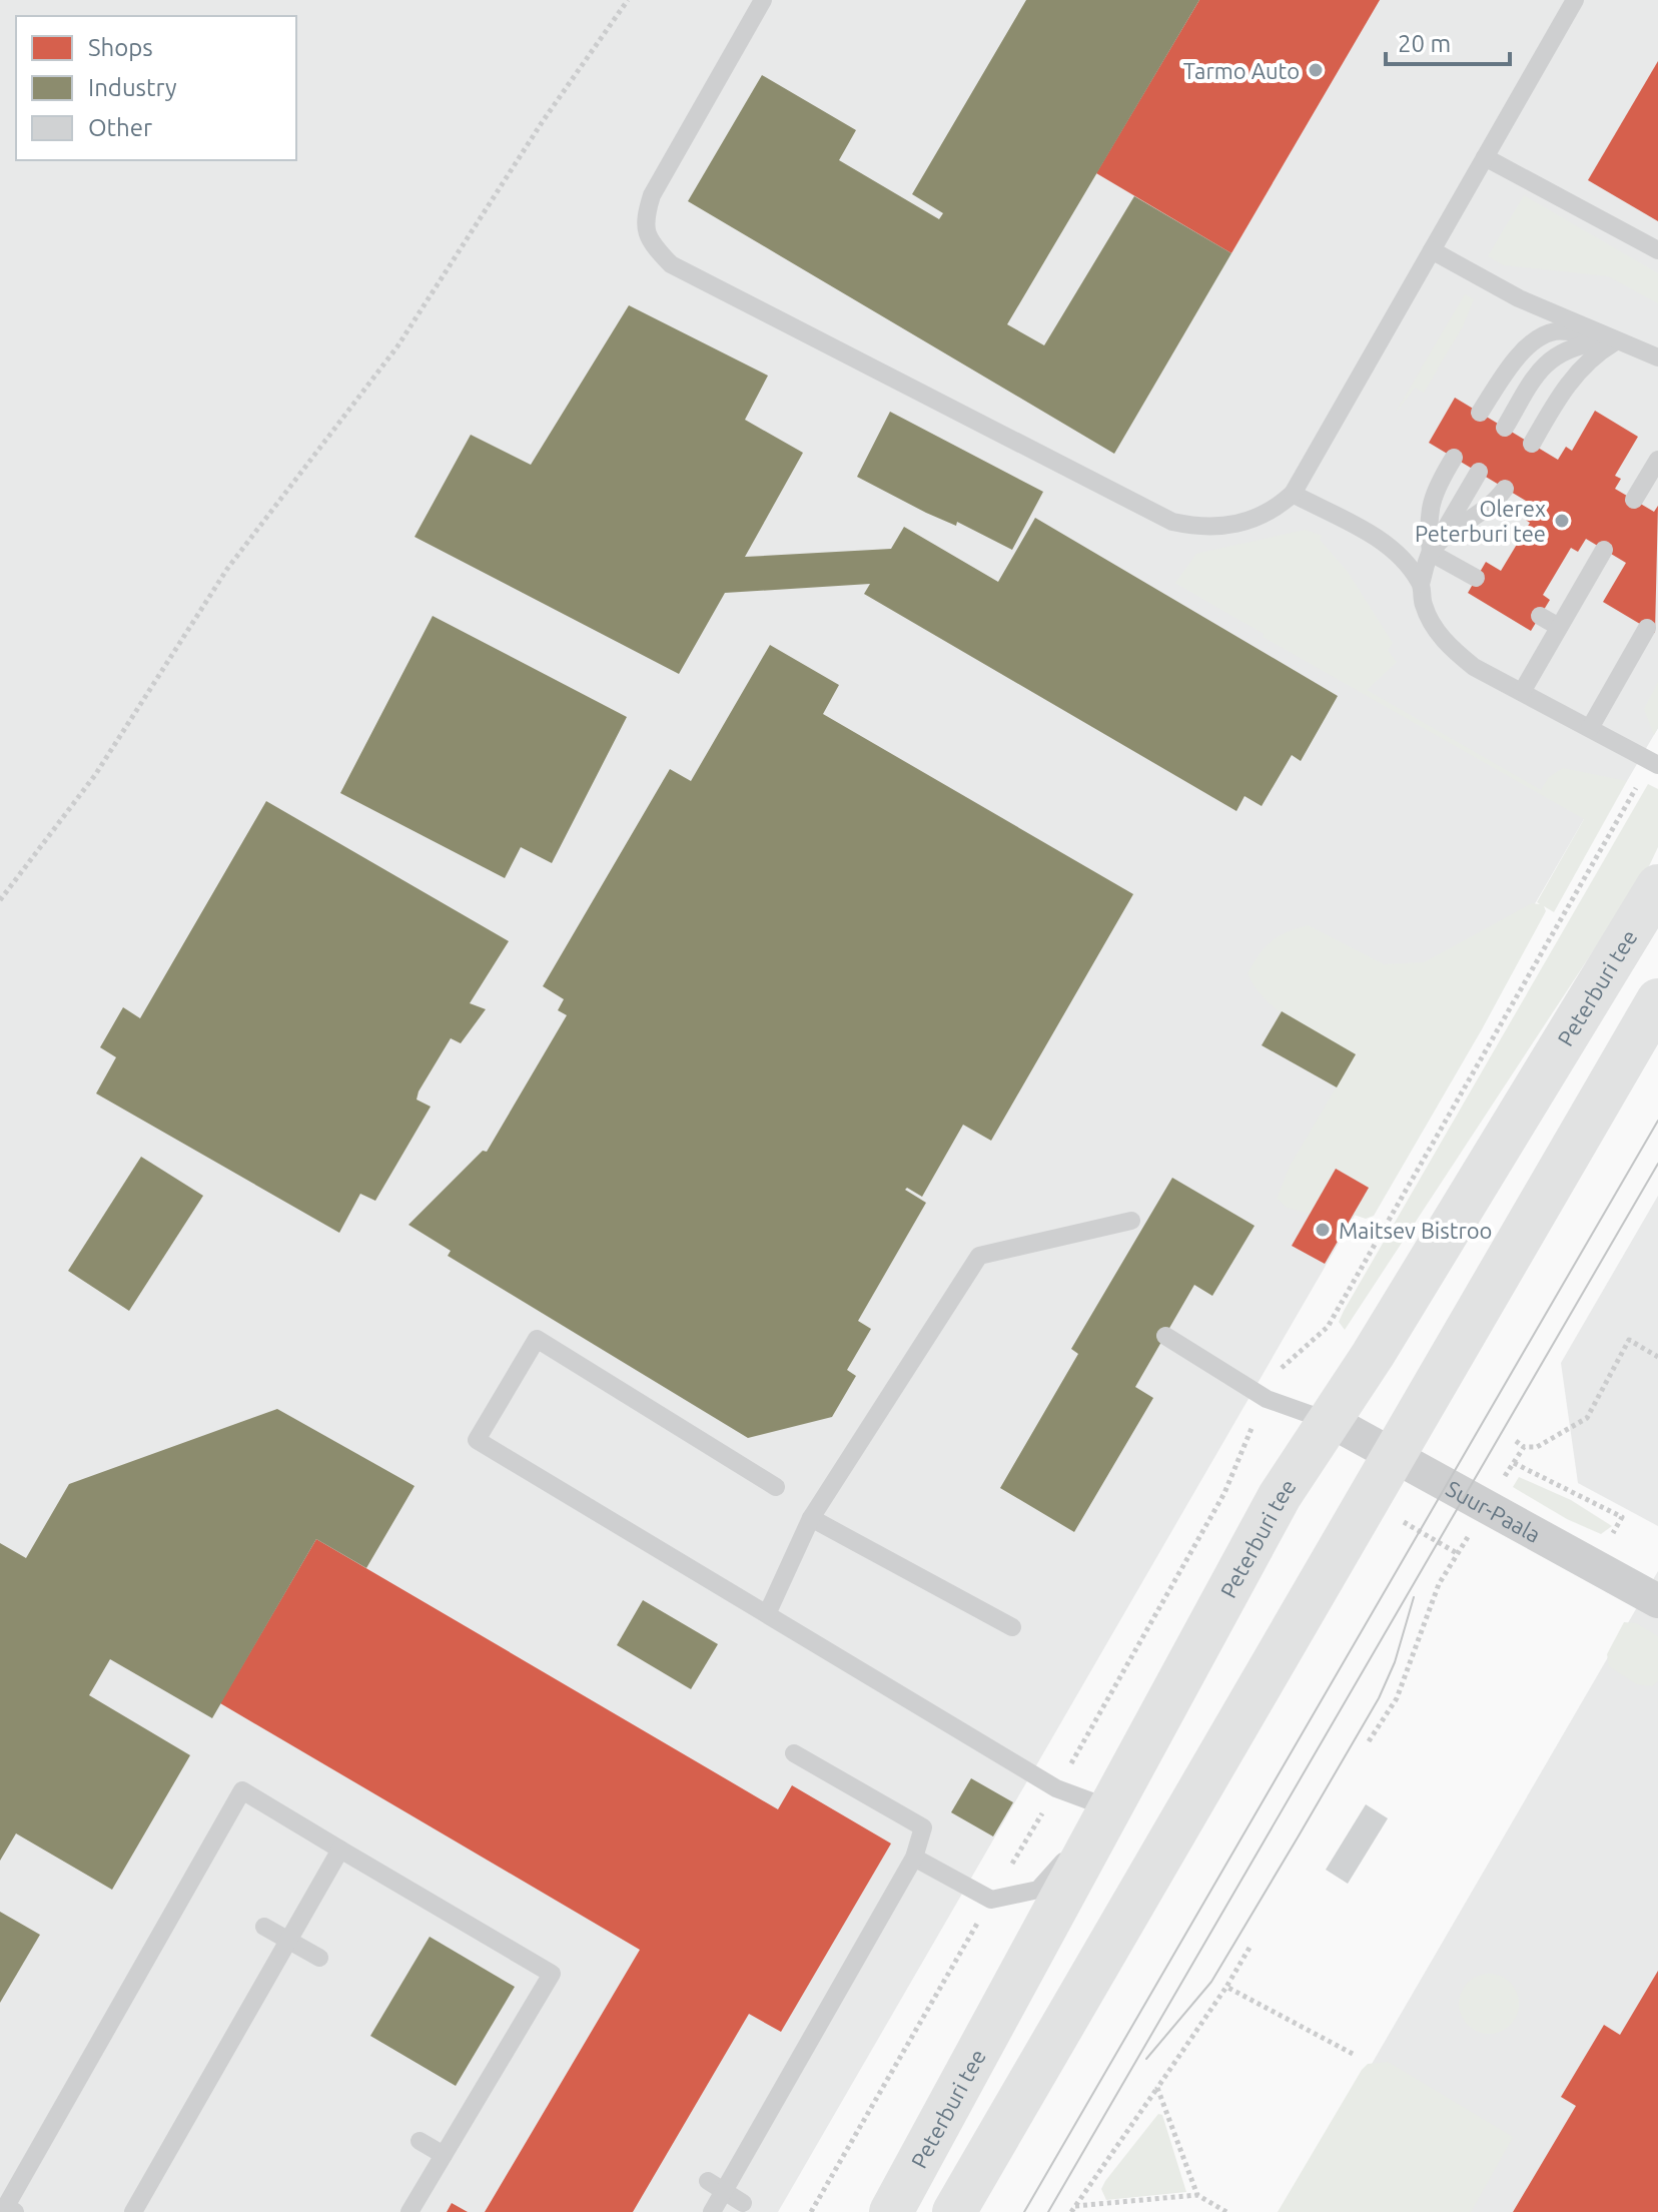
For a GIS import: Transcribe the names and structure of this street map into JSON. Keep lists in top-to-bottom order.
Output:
{
  "streets": {
    "highway": ["Peterburi tee"],
    "street": ["Suur-Paala"]
  },
  "crossings": [
    ["Peterburi tee", "Suur-Paala"]
  ],
  "places": ["Tarmo Auto", "Olerex Peterburi tee", "Maitsev Bistroo"],
  "legend": ["Shops", "Industry", "Other"],
  "scale_bar": "20 m"
}
